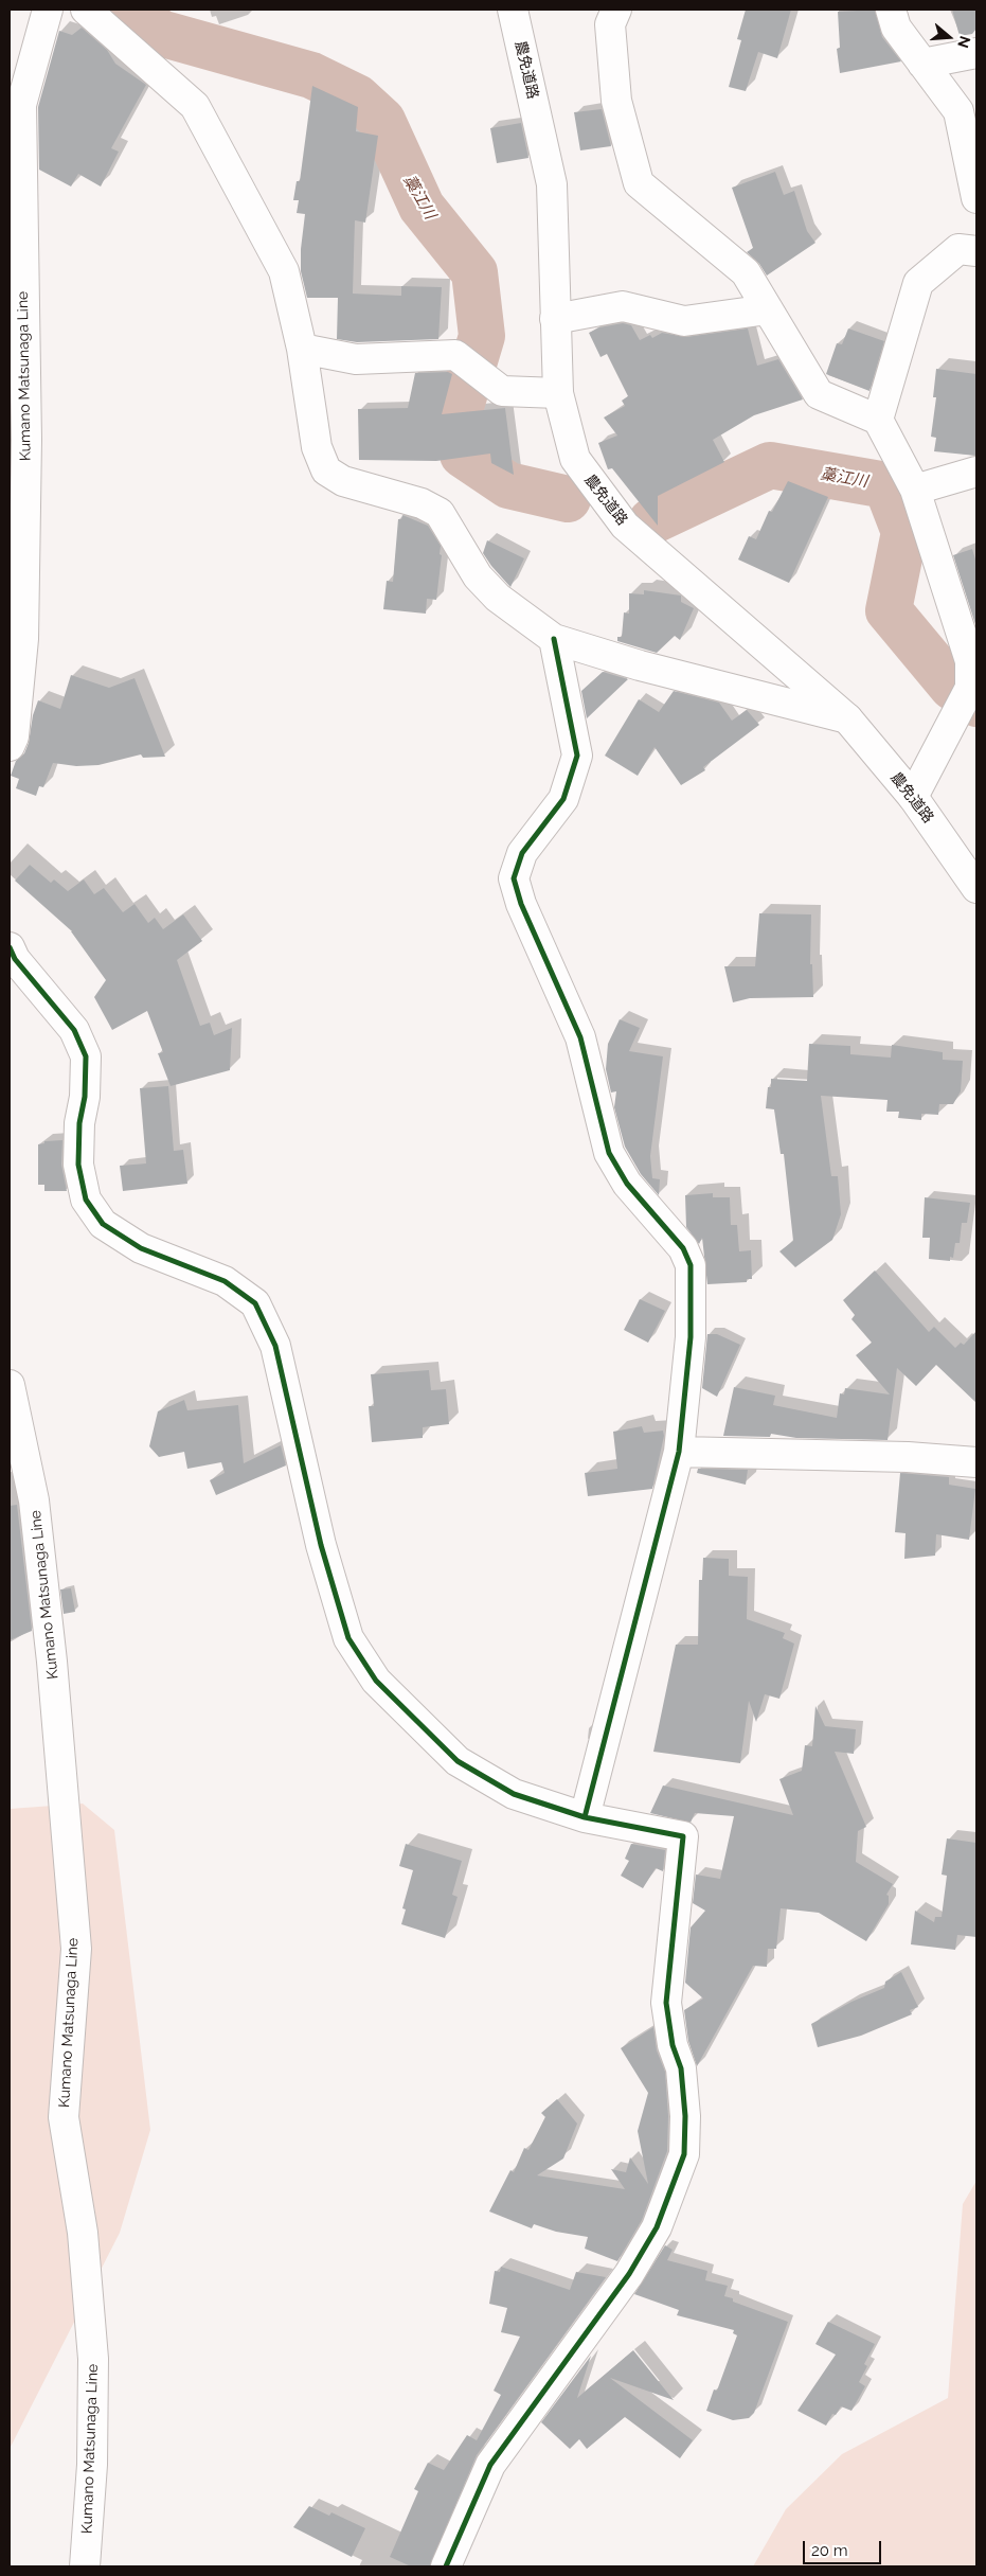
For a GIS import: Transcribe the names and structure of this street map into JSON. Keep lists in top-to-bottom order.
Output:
{
  "streets": {
    "street": ["農免道路", "Kumano Matsunaga Line"]
  },
  "water": ["藁江川"],
  "scale_bar": "20 m",
  "north": "right"
}
